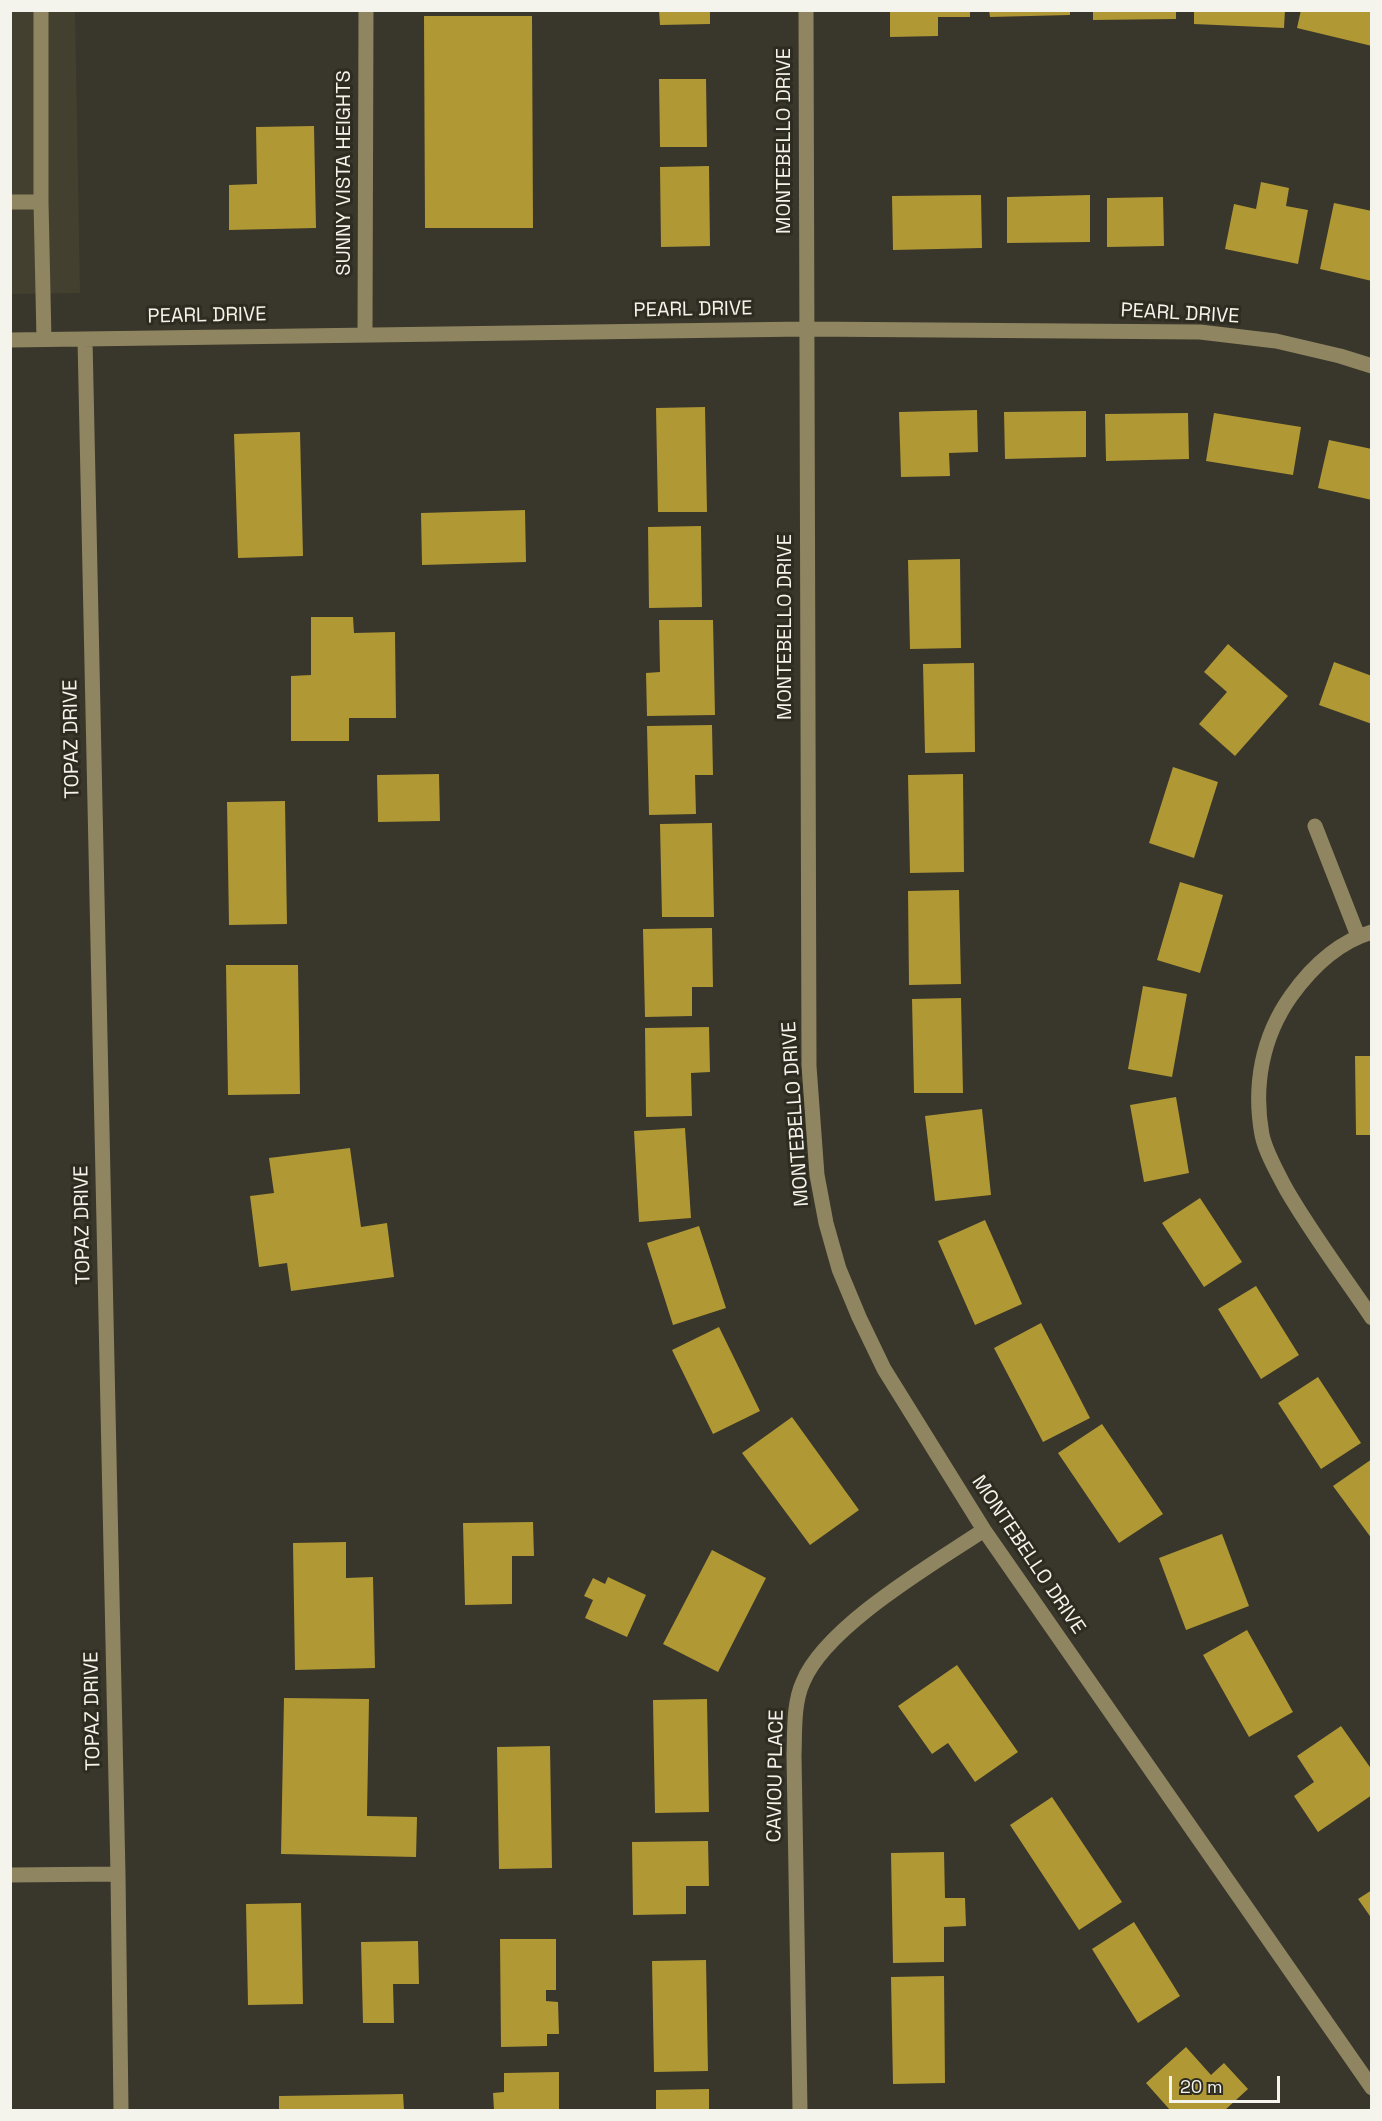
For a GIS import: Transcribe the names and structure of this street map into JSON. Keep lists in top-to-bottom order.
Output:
{
  "streets": {
    "street": [
      "MONTEBELLO DRIVE",
      "SUNNY VISTA HEIGHTS",
      "PEARL DRIVE",
      "TOPAZ DRIVE",
      "CAVIOU PLACE"
    ]
  },
  "crossings": [
    ["MONTEBELLO DRIVE", "PEARL DRIVE"],
    ["MONTEBELLO DRIVE", "CAVIOU PLACE"],
    ["SUNNY VISTA HEIGHTS", "PEARL DRIVE"],
    ["PEARL DRIVE", "TOPAZ DRIVE"]
  ],
  "scale_bar": "20 m"
}
